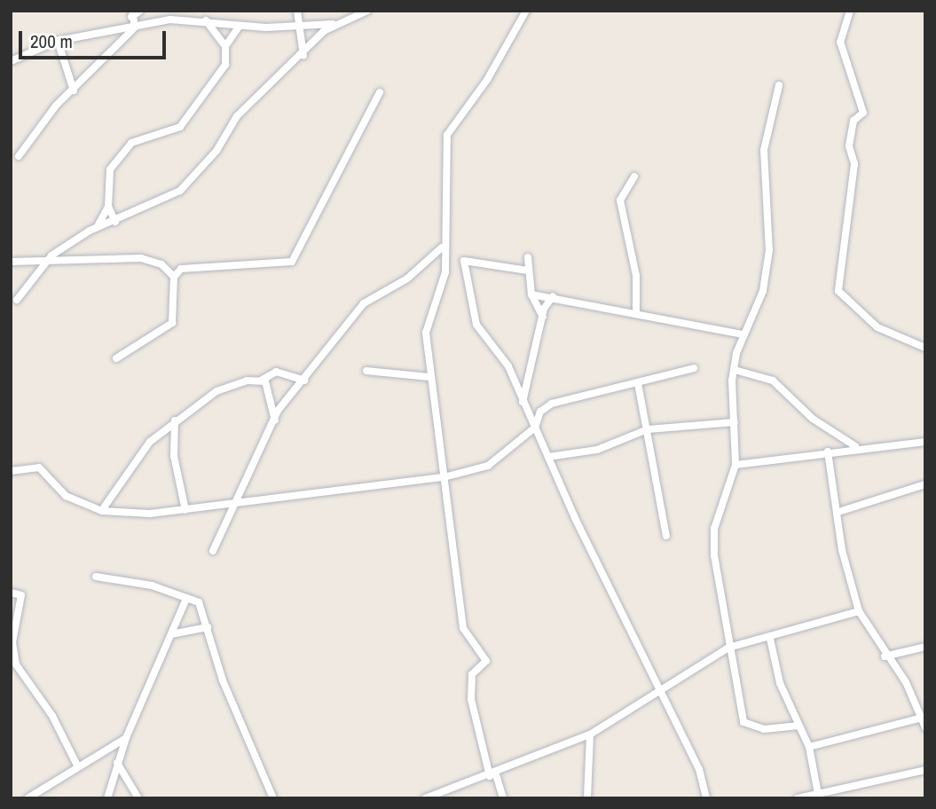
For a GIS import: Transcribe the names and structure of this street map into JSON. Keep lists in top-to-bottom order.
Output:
{
  "scale_bar": "200 m"
}
